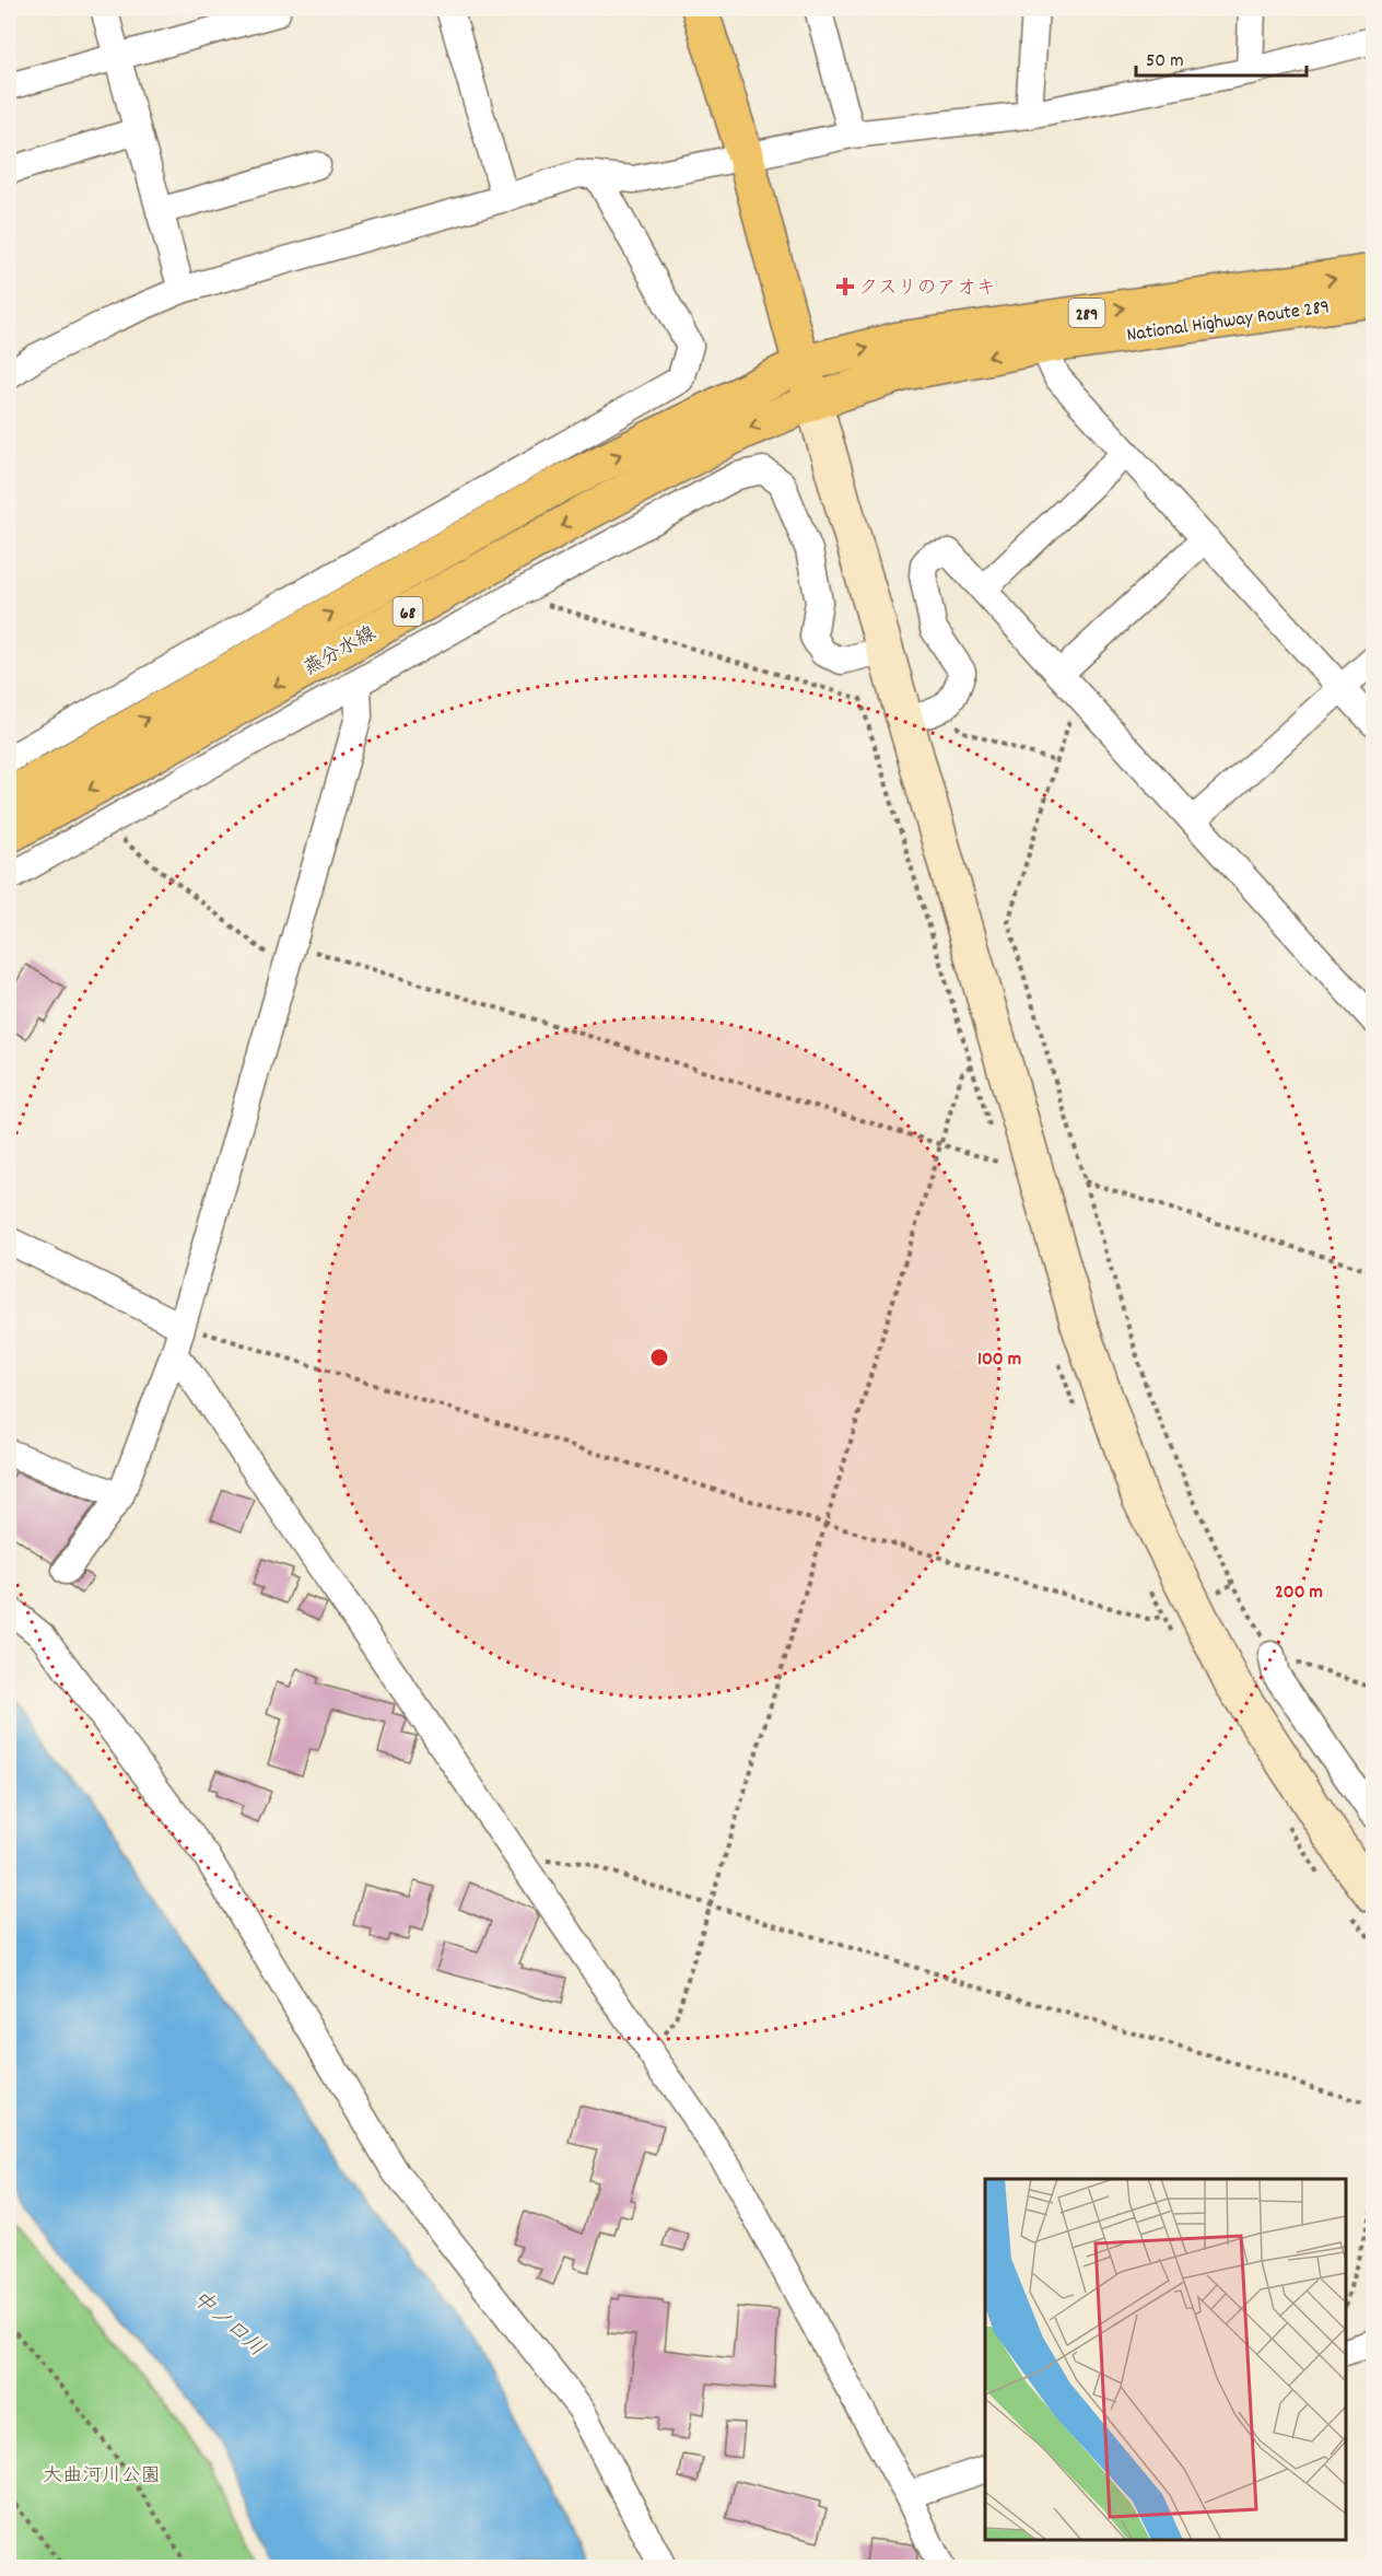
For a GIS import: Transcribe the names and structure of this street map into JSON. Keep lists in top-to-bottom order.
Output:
{
  "streets": {
    "main road": [
      "289",
      "National Highway Route 289",
      "68",
      "燕分水線"
    ]
  },
  "crossings": [
    ["National Highway Route 289", "燕分水線"]
  ],
  "water": ["中ノ口川"],
  "parks": ["大曲河川公園"],
  "places": {
    "health": ["クスリのアオキ"]
  },
  "scale_bar": "50 m",
  "rings": ["100 m", "200 m"]
}
